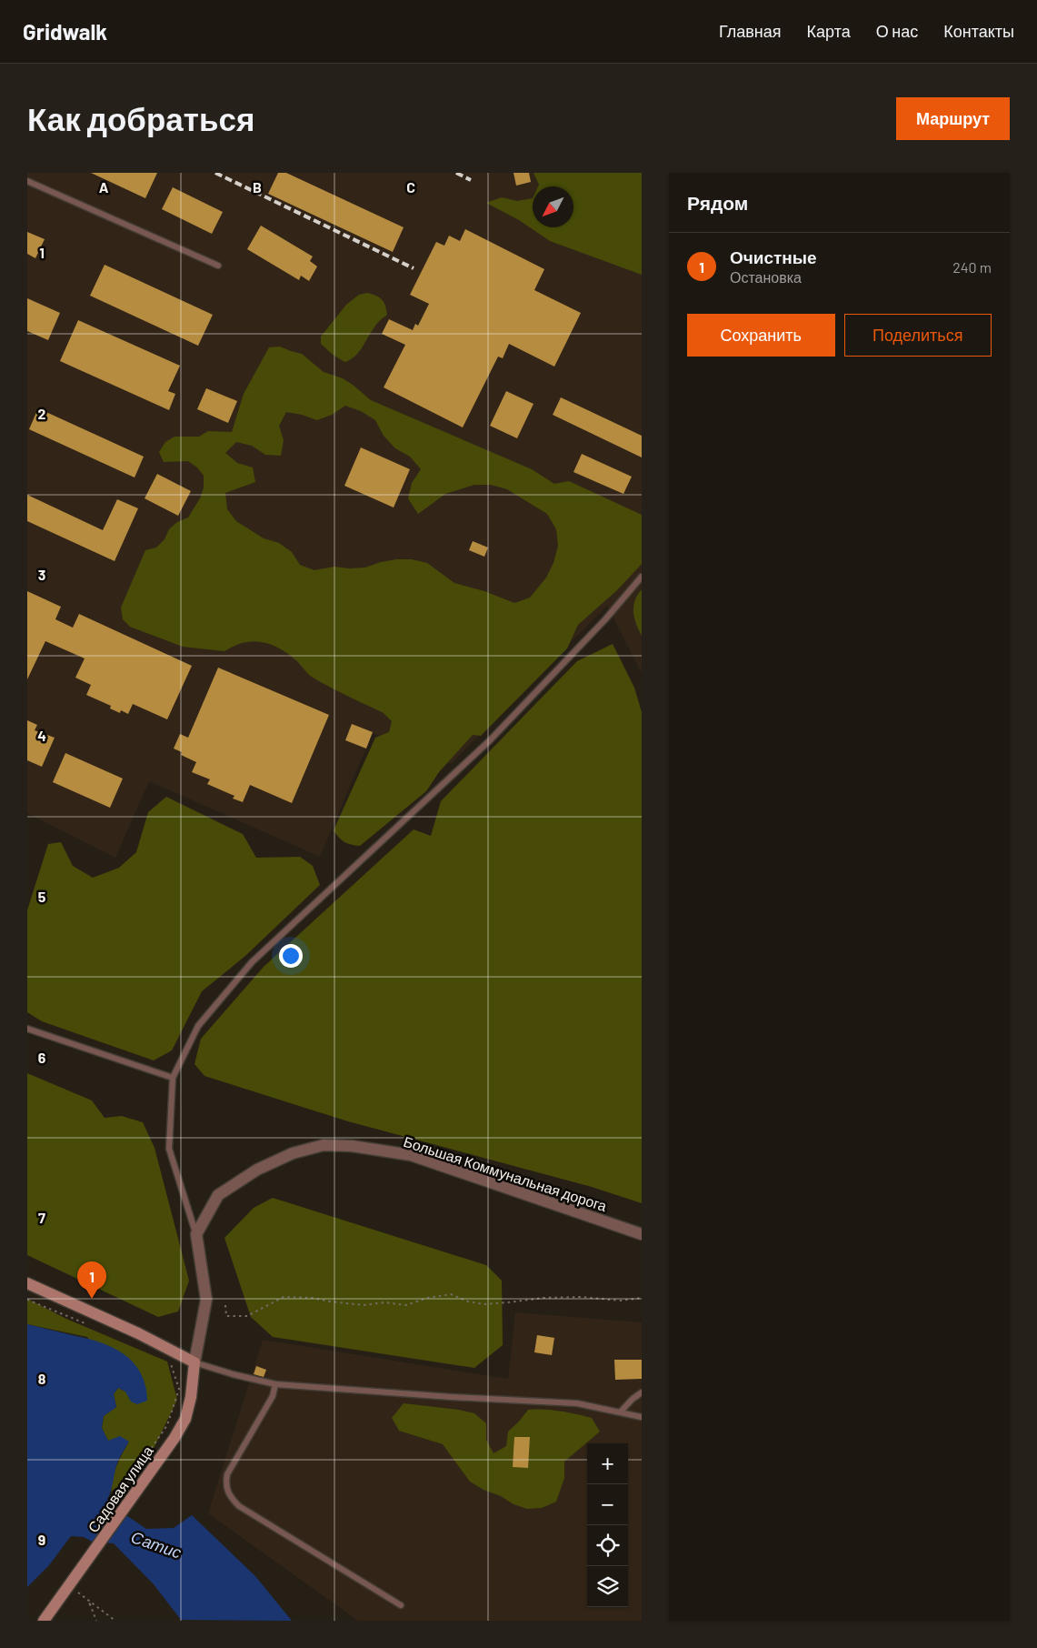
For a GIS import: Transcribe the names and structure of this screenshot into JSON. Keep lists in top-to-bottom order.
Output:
{
  "streets": {
    "street": ["Большая Коммунальная дорога", "Садовая улица"]
  },
  "water": ["Сатис"],
  "north": "bottom left",
  "page": {
    "header": "Gridwalk",
    "nav": [
      "Главная",
      "Карта",
      "О нас",
      "Контакты"
    ],
    "buttons": [
      "Маршрут",
      ["Сохранить", "Поделиться"]
    ],
    "title": "Как добраться",
    "heading": "Рядом",
    "list": [
      {
        "mark": "1",
        "name": "Очистные",
        "note": "Остановка",
        "value": "240 m"
      }
    ],
    "pins": "1",
    "map_buttons": ["+", "−"]
  },
  "grid": {
    "columns": ["A", "B", "C"],
    "rows": [
      "1",
      "2",
      "3",
      "4",
      "5",
      "6",
      "7",
      "8",
      "9"
    ]
  }
}
